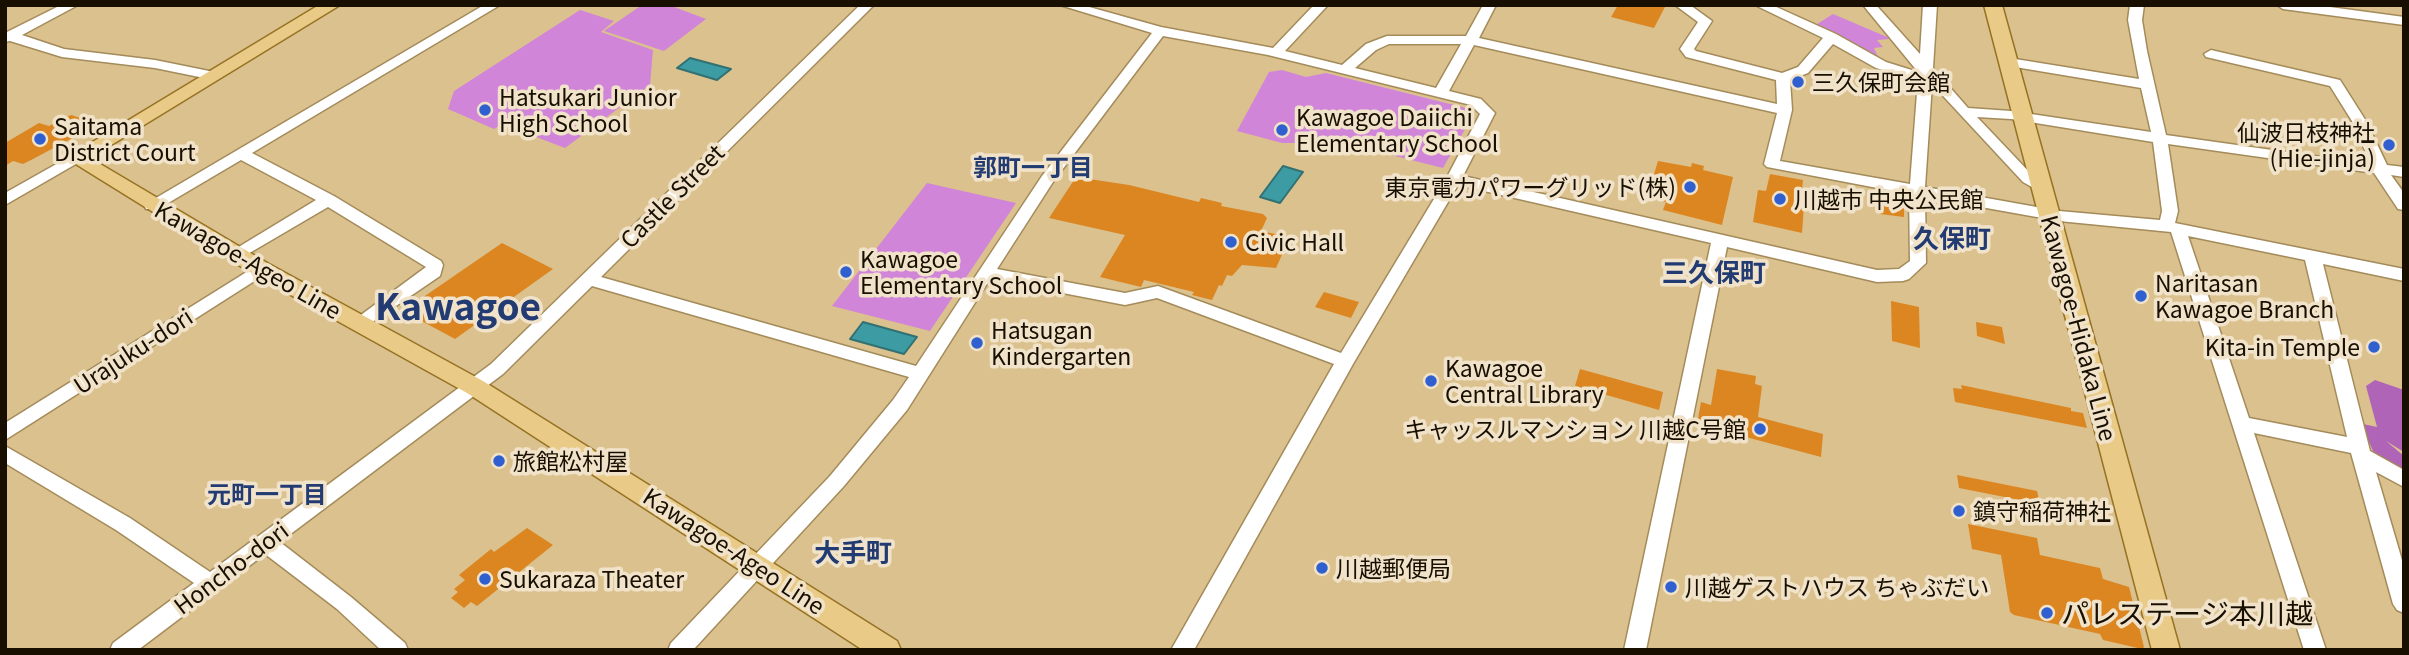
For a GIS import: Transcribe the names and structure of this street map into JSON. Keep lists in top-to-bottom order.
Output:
{
  "streets": {
    "main road": ["Kawagoe-Ageo Line", "Kawagoe-Hidaka Line"],
    "street": ["Castle Street", "Urajuku-dori", "Honcho-dori"]
  },
  "crossings": [
    ["Castle Street", "Kawagoe-Ageo Line"],
    ["Castle Street", "Honcho-dori"],
    ["Kawagoe-Ageo Line", "Urajuku-dori"],
    ["Kawagoe-Ageo Line", "Honcho-dori"]
  ],
  "districts": [
    "郭町一丁目",
    "久保町",
    "三久保町",
    "Kawagoe",
    "元町一丁目",
    "大手町"
  ],
  "places": [
    "三久保町会館",
    "Hatsukari Junior High School",
    "Kawagoe Daiichi Elementary School",
    "Saitama District Court",
    "仙波日枝神社 (Hie-jinja)",
    "東京電力パワーグリッド(株)",
    "川越市 中央公民館",
    "Civic Hall",
    "Kawagoe Elementary School",
    "Naritasan Kawagoe Branch",
    "Hatsugan Kindergarten",
    "Kita-in Temple",
    "Kawagoe Central Library",
    "キャッスルマンション 川越C号館",
    "旅館松村屋",
    "鎮守稲荷神社",
    "川越郵便局",
    "Sukaraza Theater",
    "川越ゲストハウス ちゃぶだい",
    "パレステージ本川越"
  ]
}
